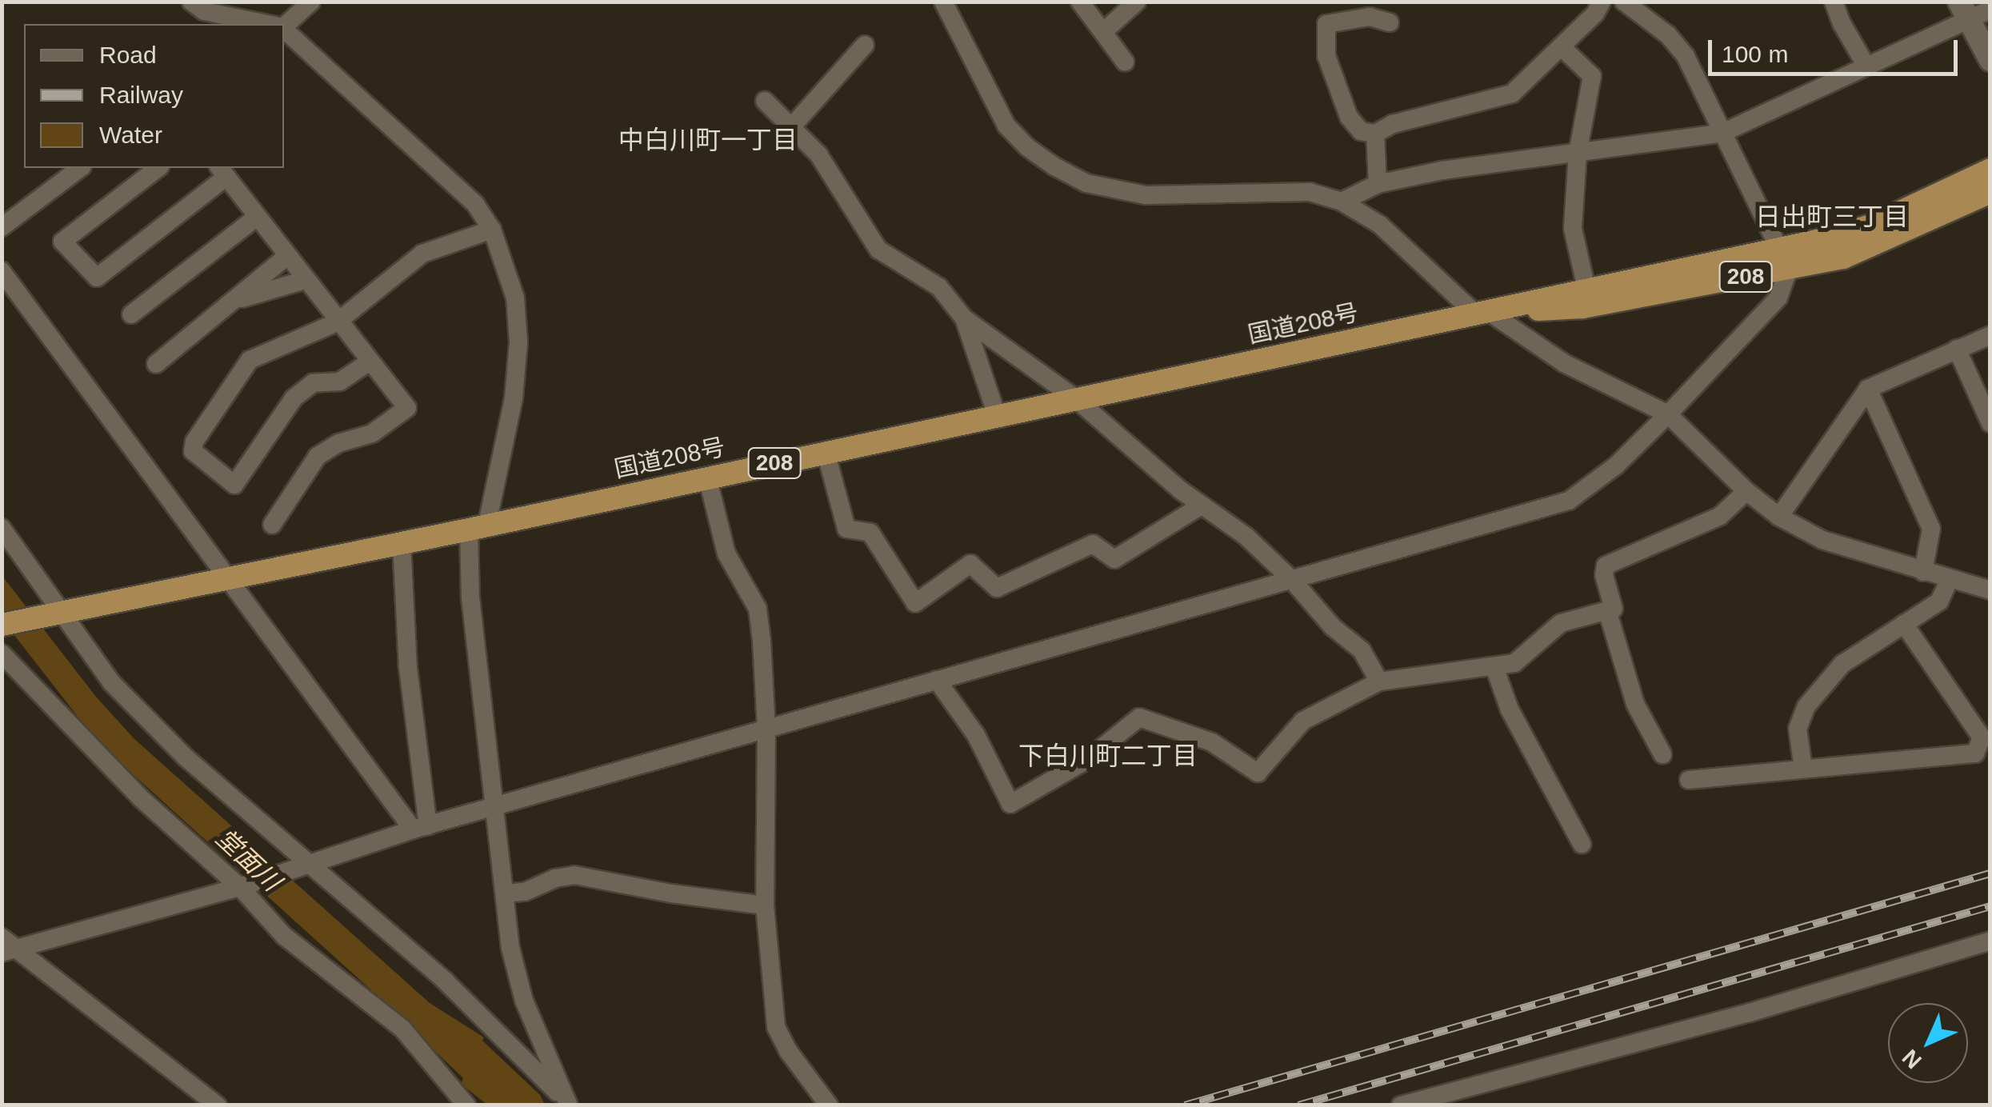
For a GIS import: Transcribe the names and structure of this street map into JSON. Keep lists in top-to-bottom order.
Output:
{
  "streets": {
    "highway": ["208", "国道208号"]
  },
  "districts": ["中白川町一丁目", "日出町三丁目", "下白川町二丁目"],
  "water": ["堂面川"],
  "legend": ["Road", "Railway", "Water"],
  "scale_bar": "100 m",
  "north": "bottom left"
}
